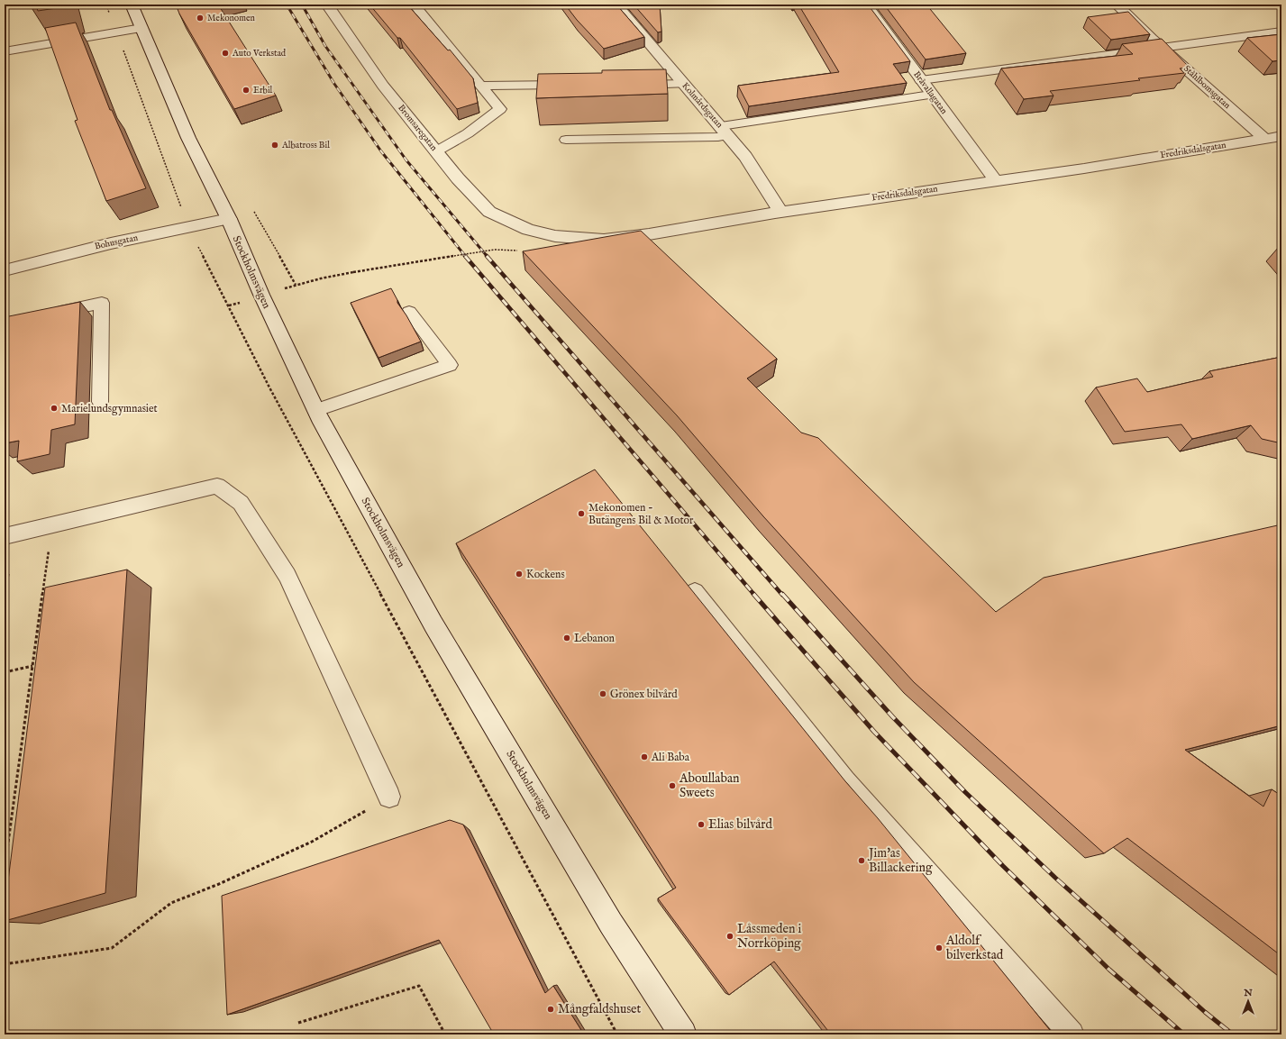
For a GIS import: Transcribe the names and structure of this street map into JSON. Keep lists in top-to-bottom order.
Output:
{
  "streets": {
    "street": [
      "Ståhlbomsgatan",
      "Bråvallagatan",
      "Kolmårdsgatan",
      "Bromsaregatan",
      "Fredriksdalsgatan",
      "Bohusgatan",
      "Stockholmsvägen"
    ]
  },
  "crossings": [
    ["Ståhlbomsgatan", "Fredriksdalsgatan"],
    ["Bråvallagatan", "Fredriksdalsgatan"],
    ["Kolmårdsgatan", "Fredriksdalsgatan"],
    ["Bromsaregatan", "Fredriksdalsgatan"],
    ["Bohusgatan", "Stockholmsvägen"]
  ],
  "places": [
    "Mekonomen",
    "Auto Verkstad",
    "Erbil",
    "Albatross Bil",
    "Marielundsgymnasiet",
    "Mekonomen - Butängens Bil & Motor",
    "Kockens",
    "Lebanon",
    "Grönex bilvård",
    "Ali Baba",
    "Aboullaban Sweets",
    "Elias bilvård",
    "Jim'as Billackering",
    "Låssmeden i Norrköping",
    "Aldolf bilverkstad",
    "Mångfaldshuset"
  ],
  "north": "top"
}
